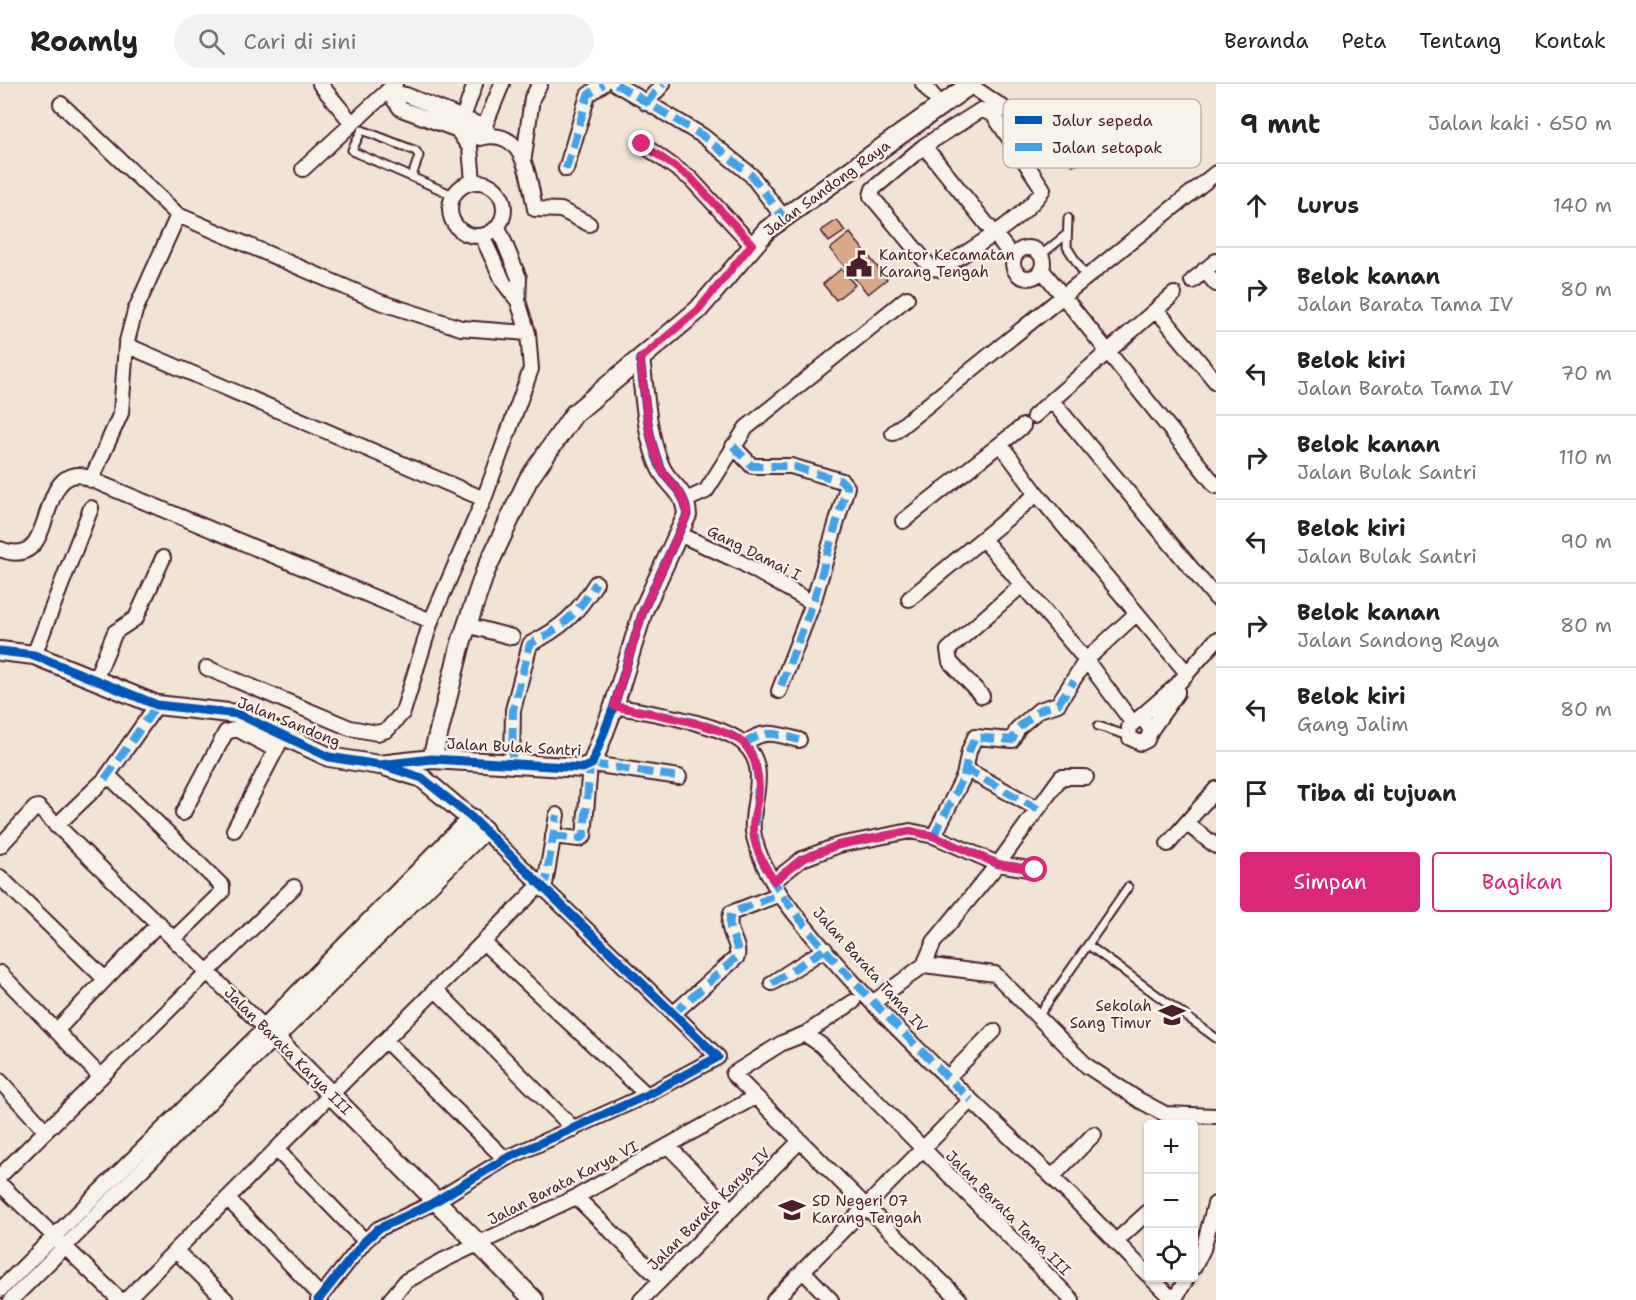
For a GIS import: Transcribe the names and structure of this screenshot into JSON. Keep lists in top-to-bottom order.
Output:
{
  "streets": {
    "street": [
      "Jalan Sandong Raya",
      "Gang Damai I",
      "Jalan Sandong",
      "Jalan Bulak Santri",
      "Jalan Barata Tama IV",
      "Jalan Barata Karya III",
      "Jalan Barata Karya VI",
      "Jalan Barata Karya IV",
      "Jalan Barata Tama III"
    ]
  },
  "crossings": [
    ["Jalan Sandong Raya", "Jalan Sandong"],
    ["Jalan Sandong Raya", "Jalan Bulak Santri"],
    ["Gang Damai I", "Jalan Bulak Santri"],
    ["Jalan Sandong", "Jalan Bulak Santri"],
    ["Jalan Barata Karya III", "Jalan Barata Karya VI"]
  ],
  "places": {
    "public building": ["Kantor Kecamatan Karang Tengah"],
    "school or university": ["Sekolah Sang Timur", "SD Negeri 07 Karang Tengah"]
  },
  "legend": ["Jalur sepeda", "Jalan setapak"],
  "page": {
    "header": "Roamly",
    "search": "Cari di sini",
    "nav": [
      "Beranda",
      "Peta",
      "Tentang",
      "Kontak"
    ],
    "heading": ["9 mnt", "Jalan kaki · 650 m"],
    "list": [
      ["Lurus", "140 m"],
      ["Belok kanan", "Jalan Barata Tama IV", "80 m"],
      ["Belok kiri", "Jalan Barata Tama IV", "70 m"],
      ["Belok kanan", "Jalan Bulak Santri", "110 m"],
      ["Belok kiri", "Jalan Bulak Santri", "90 m"],
      ["Belok kanan", "Jalan Sandong Raya", "80 m"],
      ["Belok kiri", "Gang Jalim", "80 m"],
      "Tiba di tujuan"
    ],
    "buttons": ["Simpan", "Bagikan"],
    "map_buttons": ["+", "−"]
  }
}
